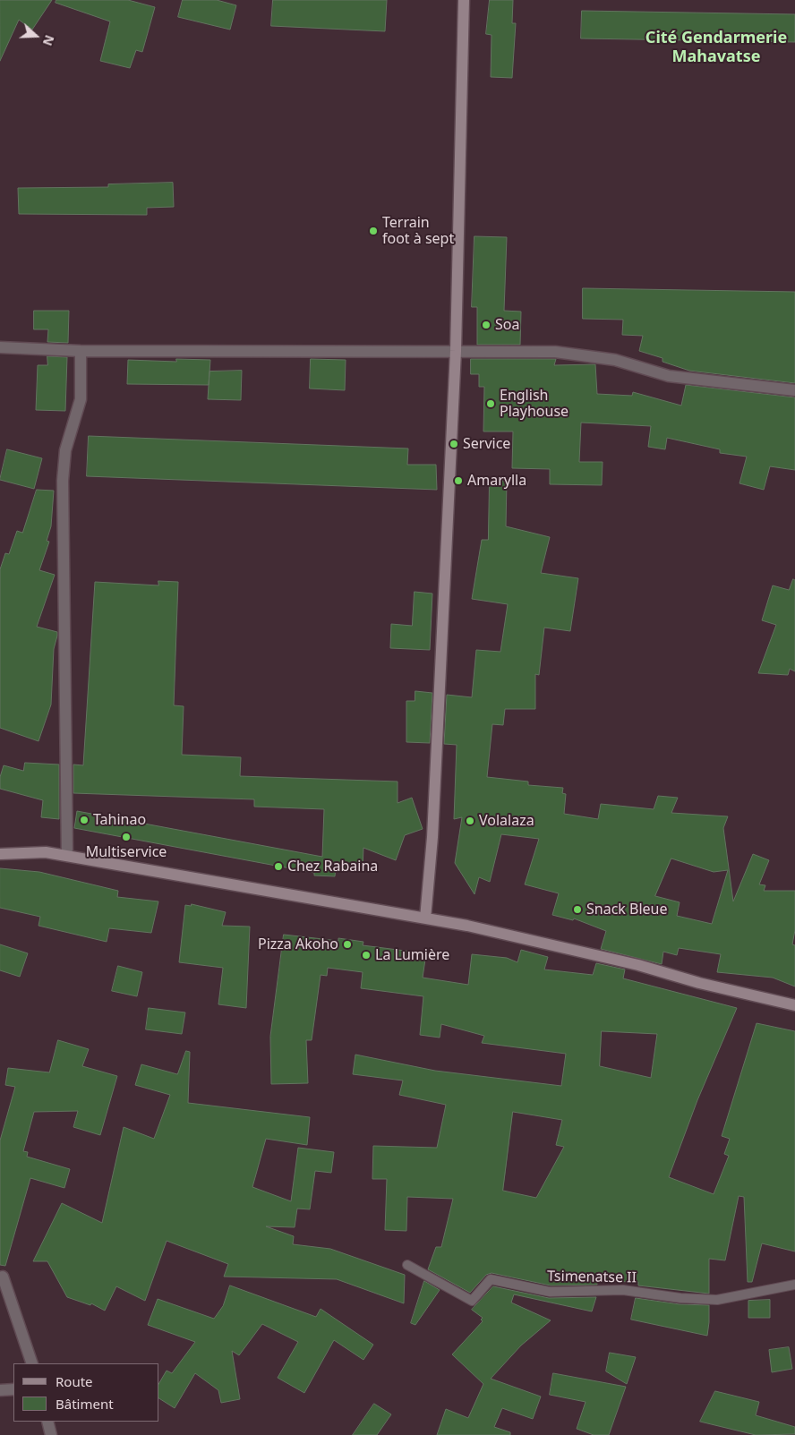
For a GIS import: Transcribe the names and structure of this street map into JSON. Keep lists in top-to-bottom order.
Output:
{
  "streets": {
    "lane": ["Tsimenatse II"]
  },
  "districts": ["Cité Gendarmerie Mahavatse"],
  "places": [
    "Terrain foot à sept",
    "Soa",
    "English Playhouse",
    "Service",
    "Amarylla",
    "Tahinao",
    "Volalaza",
    "Multiservice",
    "Chez Rabaina",
    "Snack Bleue",
    "Pizza Akoho",
    "La Lumière"
  ],
  "legend": ["Route", "Bâtiment"],
  "north": "right"
}
